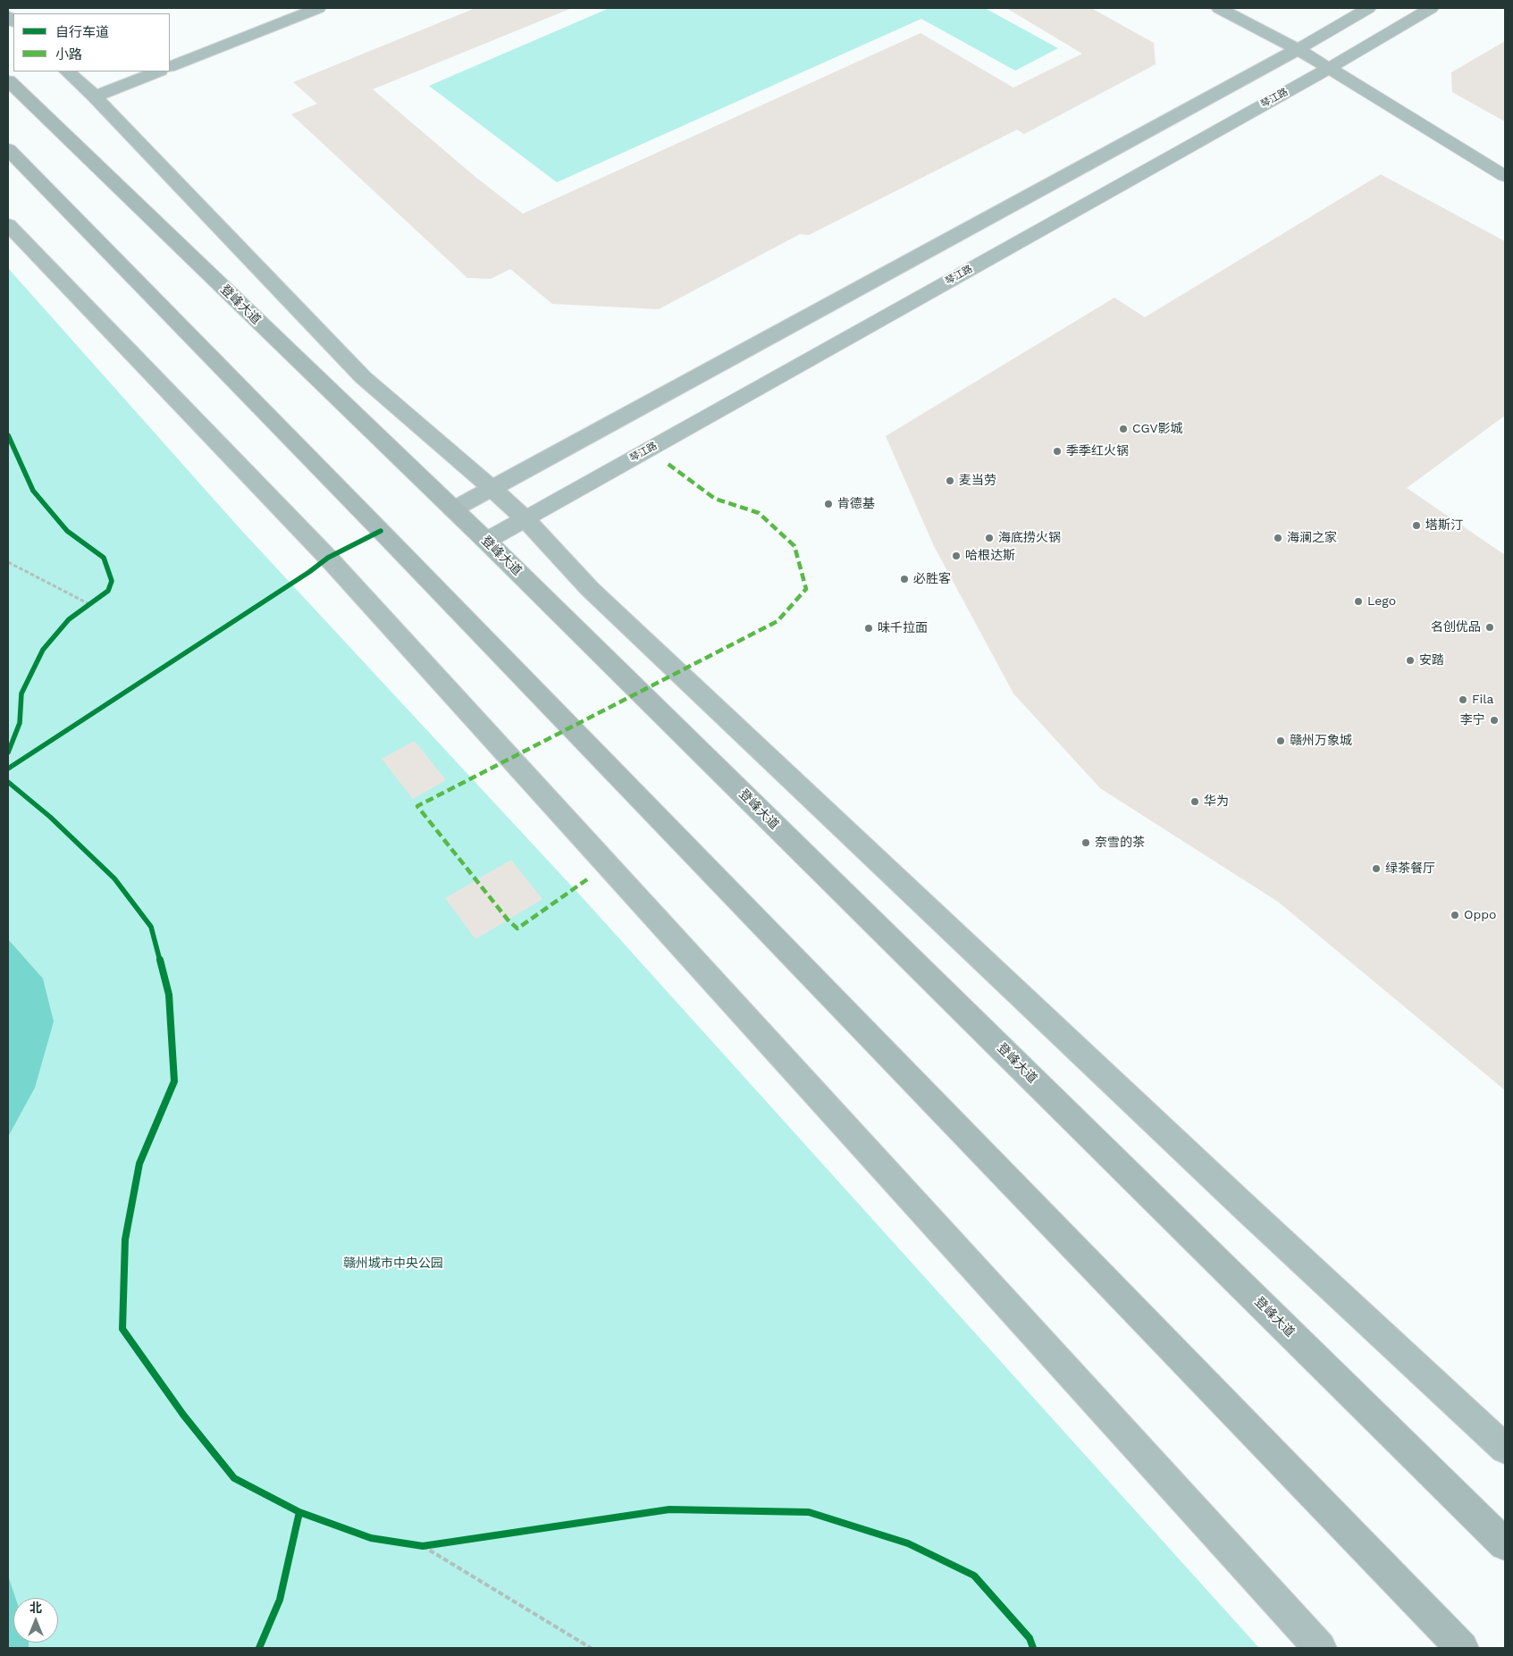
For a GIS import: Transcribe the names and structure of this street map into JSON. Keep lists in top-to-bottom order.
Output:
{
  "streets": {
    "main road": ["登峰大道"],
    "street": ["琴江路"]
  },
  "crossings": [
    ["琴江路", "登峰大道"]
  ],
  "parks": ["赣州城市中央公园"],
  "places": [
    "CGV影城",
    "季季红火锅",
    "麦当劳",
    "肯德基",
    "塔斯汀",
    "海底捞火锅",
    "海澜之家",
    "哈根达斯",
    "必胜客",
    "Lego",
    "名创优品",
    "味千拉面",
    "安踏",
    "Fila",
    "李宁",
    "赣州万象城",
    "华为",
    "奈雪的茶",
    "绿茶餐厅",
    "Oppo"
  ],
  "legend": ["自行车道", "小路"],
  "north": "top"
}
